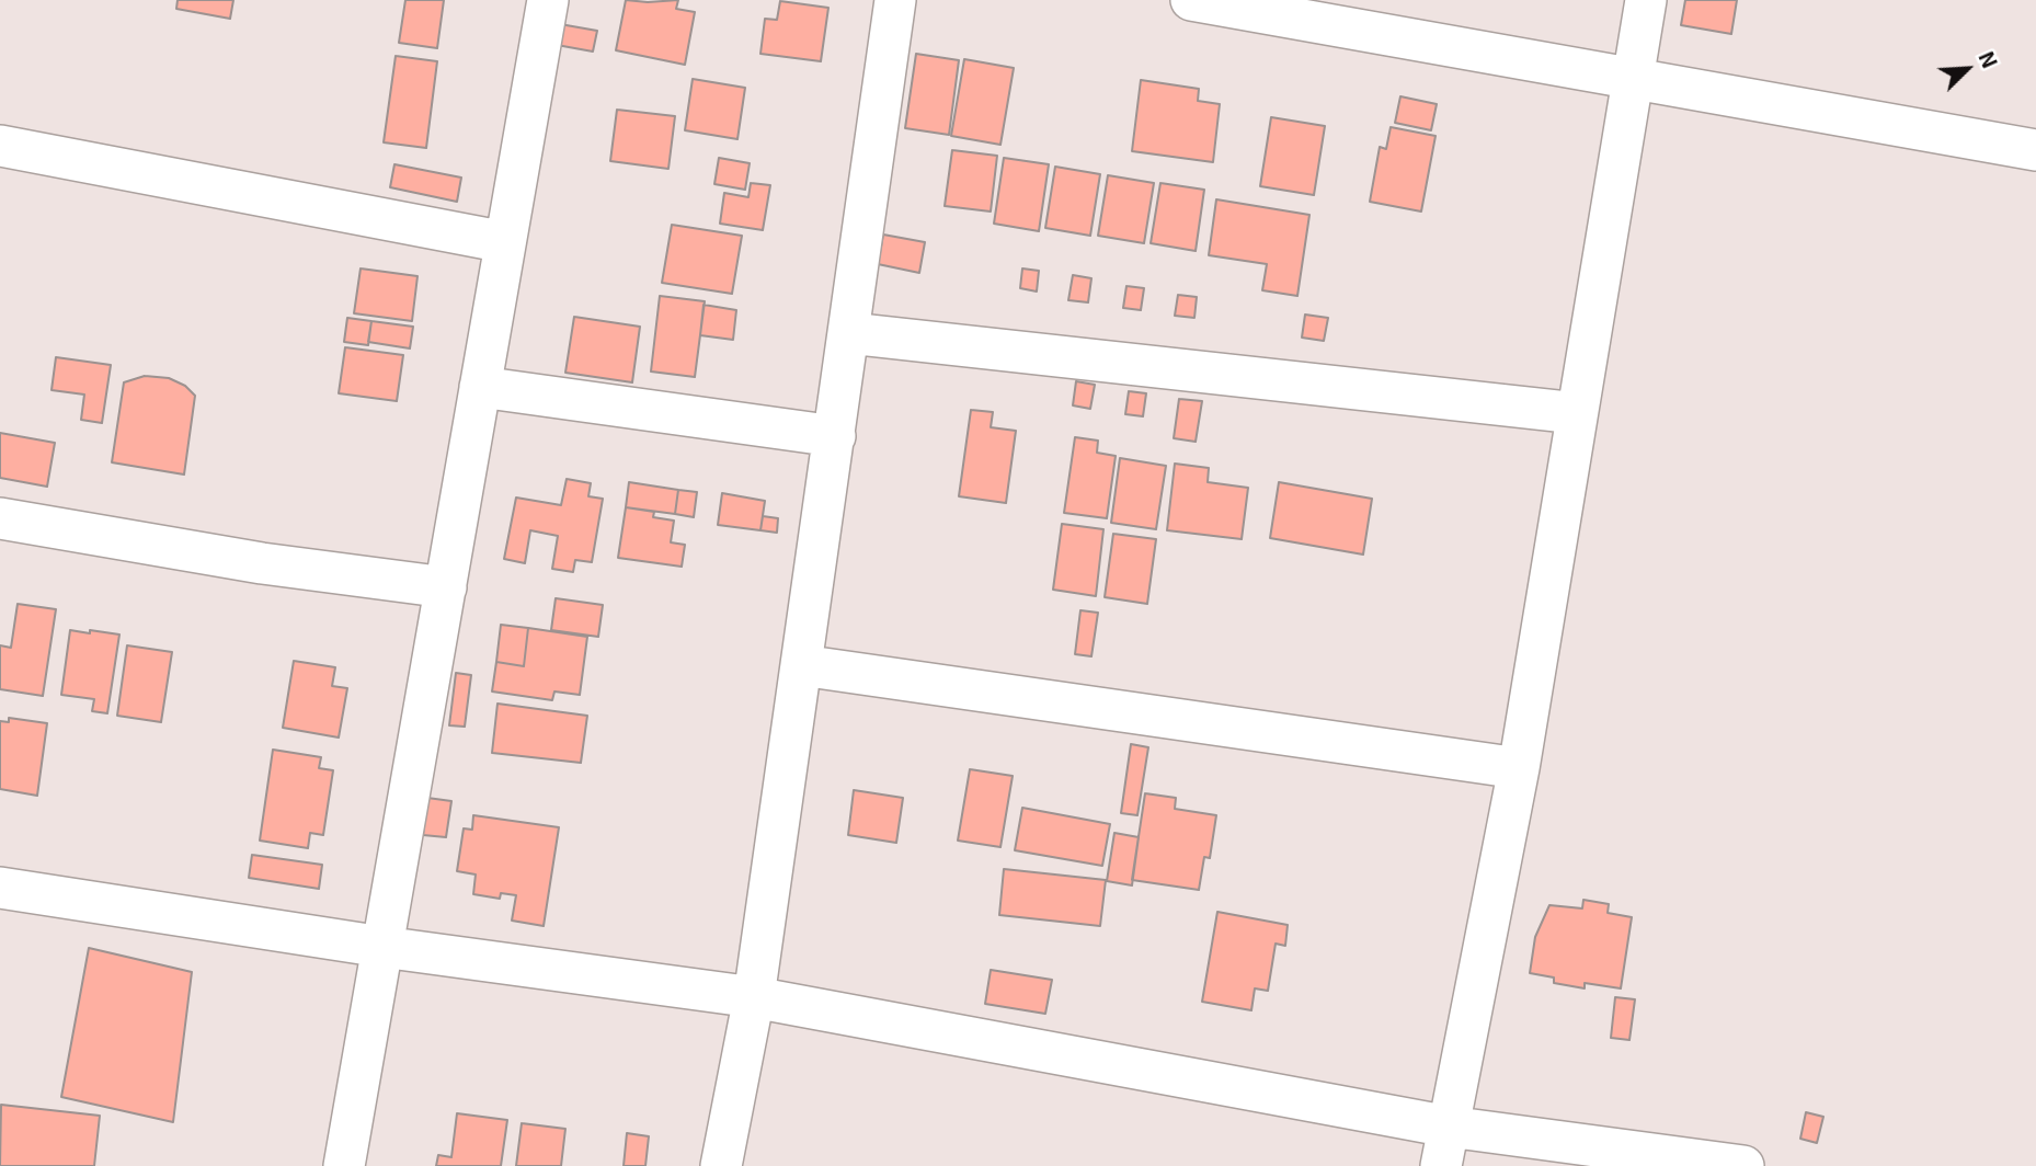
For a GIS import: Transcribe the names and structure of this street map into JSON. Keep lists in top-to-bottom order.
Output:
{
  "north": "top right"
}
